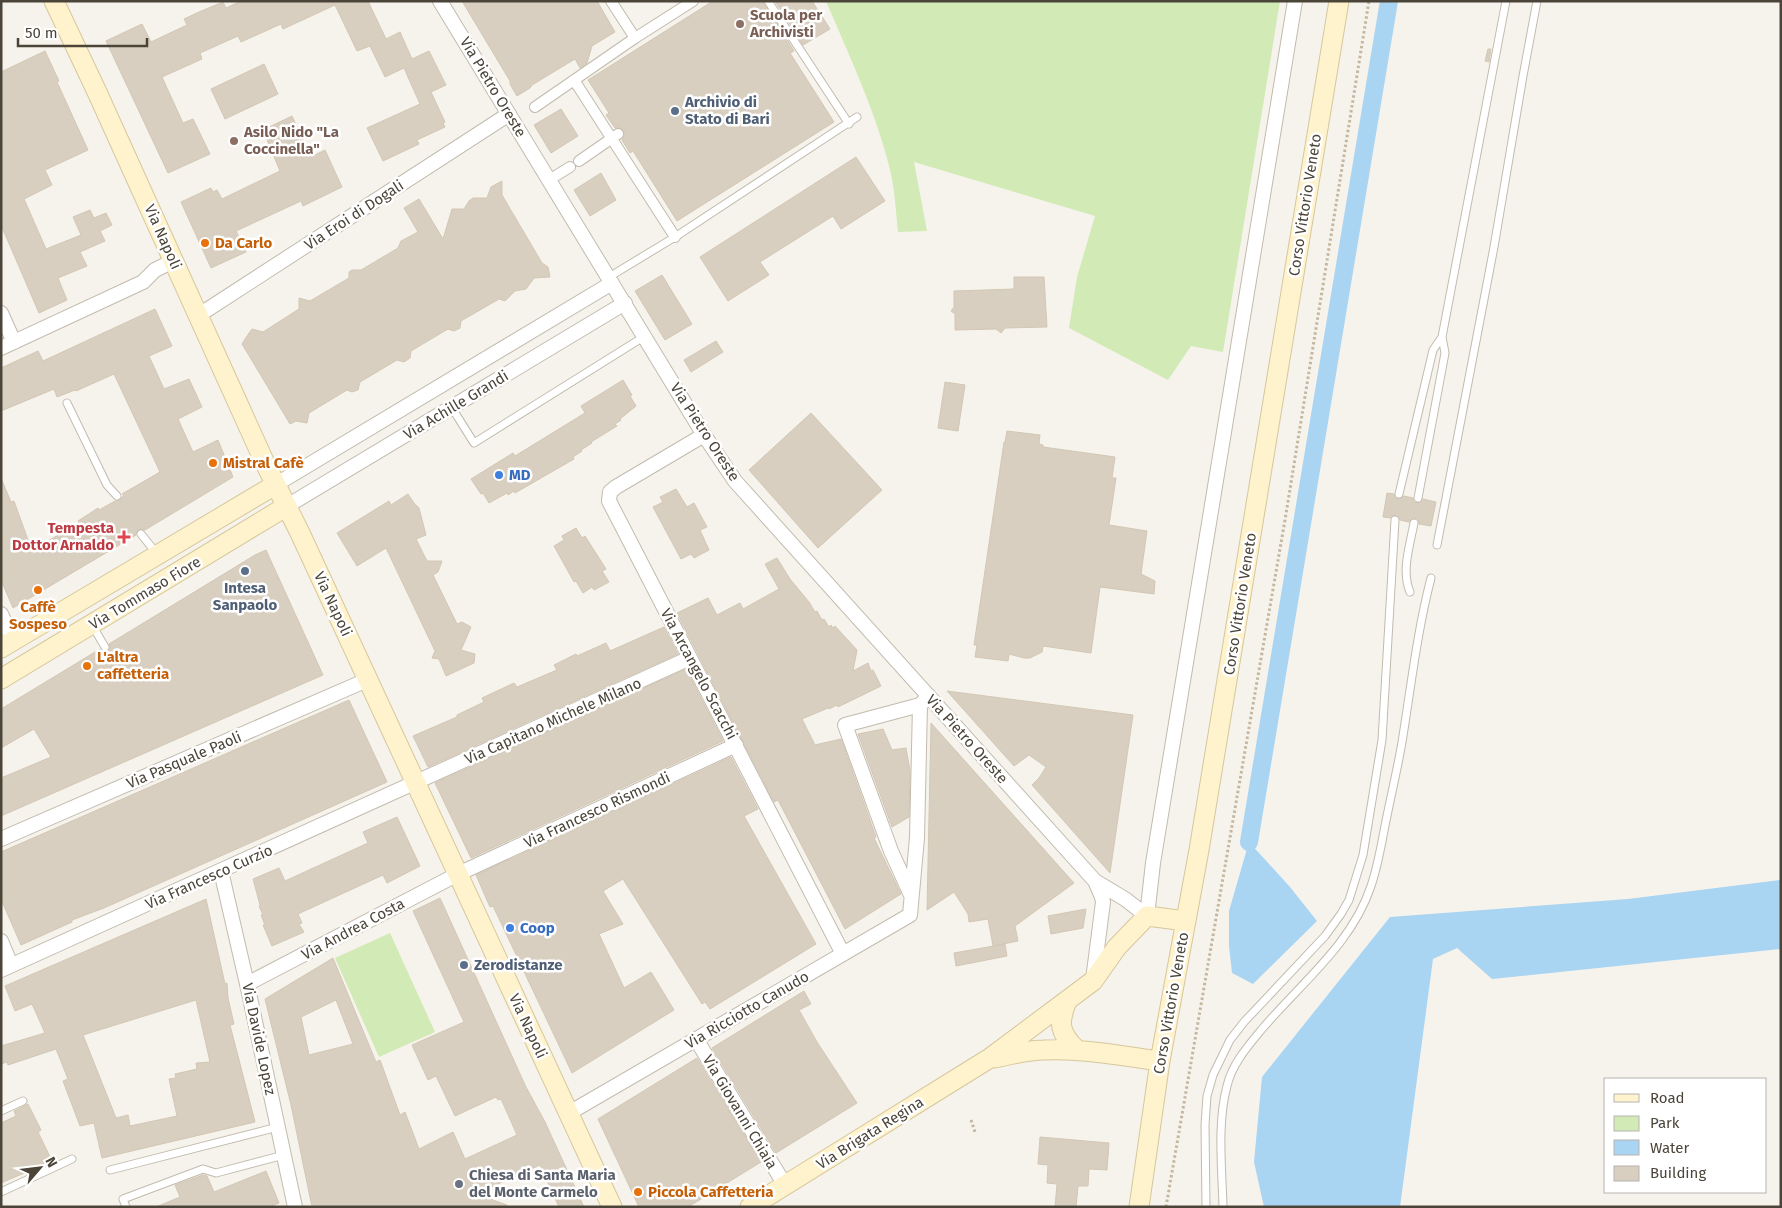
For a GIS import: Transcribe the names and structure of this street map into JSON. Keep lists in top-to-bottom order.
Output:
{
  "streets": {
    "main road": [
      "Corso Vittorio Veneto",
      "Via Napoli",
      "Via Tommaso Fiore",
      "Via Brigata Regina"
    ],
    "street": [
      "Via Pietro Oreste",
      "Via Eroi di Dogali",
      "Via Achille Grandi",
      "Via Arcangelo Scacchi",
      "Via Capitano Michele Milano",
      "Via Pasquale Paoli",
      "Via Francesco Rismondi",
      "Via Francesco Curzio",
      "Via Andrea Costa",
      "Via Ricciotto Canudo",
      "Via Davide Lopez",
      "Via Giovanni Chiaia"
    ]
  },
  "crossings": [
    ["Via Pietro Oreste", "Via Eroi di Dogali"],
    ["Via Pietro Oreste", "Via Achille Grandi"],
    ["Via Pietro Oreste", "Via Arcangelo Scacchi"],
    ["Via Pietro Oreste", "Via Brigata Regina"],
    ["Via Eroi di Dogali", "Via Napoli"],
    ["Via Napoli", "Via Achille Grandi"],
    ["Via Napoli", "Via Tommaso Fiore"],
    ["Via Napoli", "Via Capitano Michele Milano"],
    ["Via Napoli", "Via Pasquale Paoli"],
    ["Via Napoli", "Via Francesco Rismondi"],
    ["Via Napoli", "Via Francesco Curzio"],
    ["Via Napoli", "Via Andrea Costa"],
    ["Via Napoli", "Via Ricciotto Canudo"],
    ["Via Achille Grandi", "Via Tommaso Fiore"],
    ["Via Arcangelo Scacchi", "Via Capitano Michele Milano"],
    ["Via Arcangelo Scacchi", "Via Francesco Rismondi"],
    ["Via Arcangelo Scacchi", "Via Ricciotto Canudo"],
    ["Via Capitano Michele Milano", "Via Francesco Curzio"],
    ["Via Francesco Rismondi", "Via Andrea Costa"],
    ["Via Francesco Curzio", "Via Davide Lopez"],
    ["Via Andrea Costa", "Via Davide Lopez"],
    ["Via Ricciotto Canudo", "Via Giovanni Chiaia"],
    ["Via Giovanni Chiaia", "Via Brigata Regina"]
  ],
  "places": {
    "other": [
      "Scuola per Archivisti",
      "Archivio di Stato di Bari",
      "Asilo Nido \"La Coccinella\"",
      "Da Carlo",
      "Mistral Cafè",
      "MD",
      "Intesa Sanpaolo",
      "Caffè Sospeso",
      "L'altra caffetteria",
      "Coop",
      "Zerodistanze",
      "Chiesa di Santa Maria del Monte Carmelo",
      "Piccola Caffetteria"
    ],
    "health": ["Tempesta Dottor Arnaldo"]
  },
  "legend": [
    "Road",
    "Park",
    "Water",
    "Building"
  ],
  "scale_bar": "50 m",
  "north": "top right"
}
